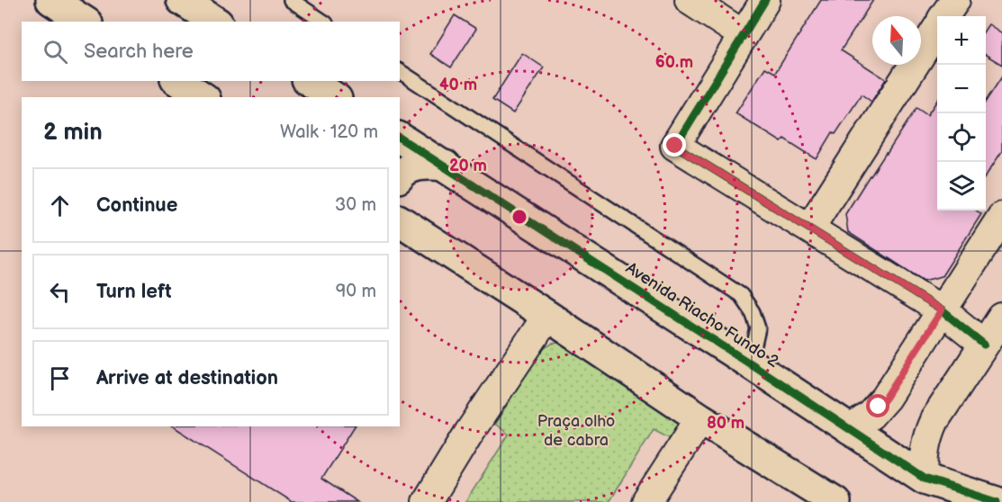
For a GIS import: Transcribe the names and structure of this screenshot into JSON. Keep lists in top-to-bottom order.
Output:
{
  "streets": {
    "street": ["Avenida Riacho Fundo 2"]
  },
  "parks": ["Praça olho de cabra"],
  "north": "top",
  "page": {
    "map_buttons": ["+", "−"],
    "search": "Search here",
    "heading": ["2 min", "Walk · 120 m"],
    "list": [
      ["Continue", "30 m"],
      ["Turn left", "90 m"],
      "Arrive at destination"
    ]
  },
  "rings": [
    "60 m",
    "40 m",
    "20 m",
    "80 m"
  ]
}
